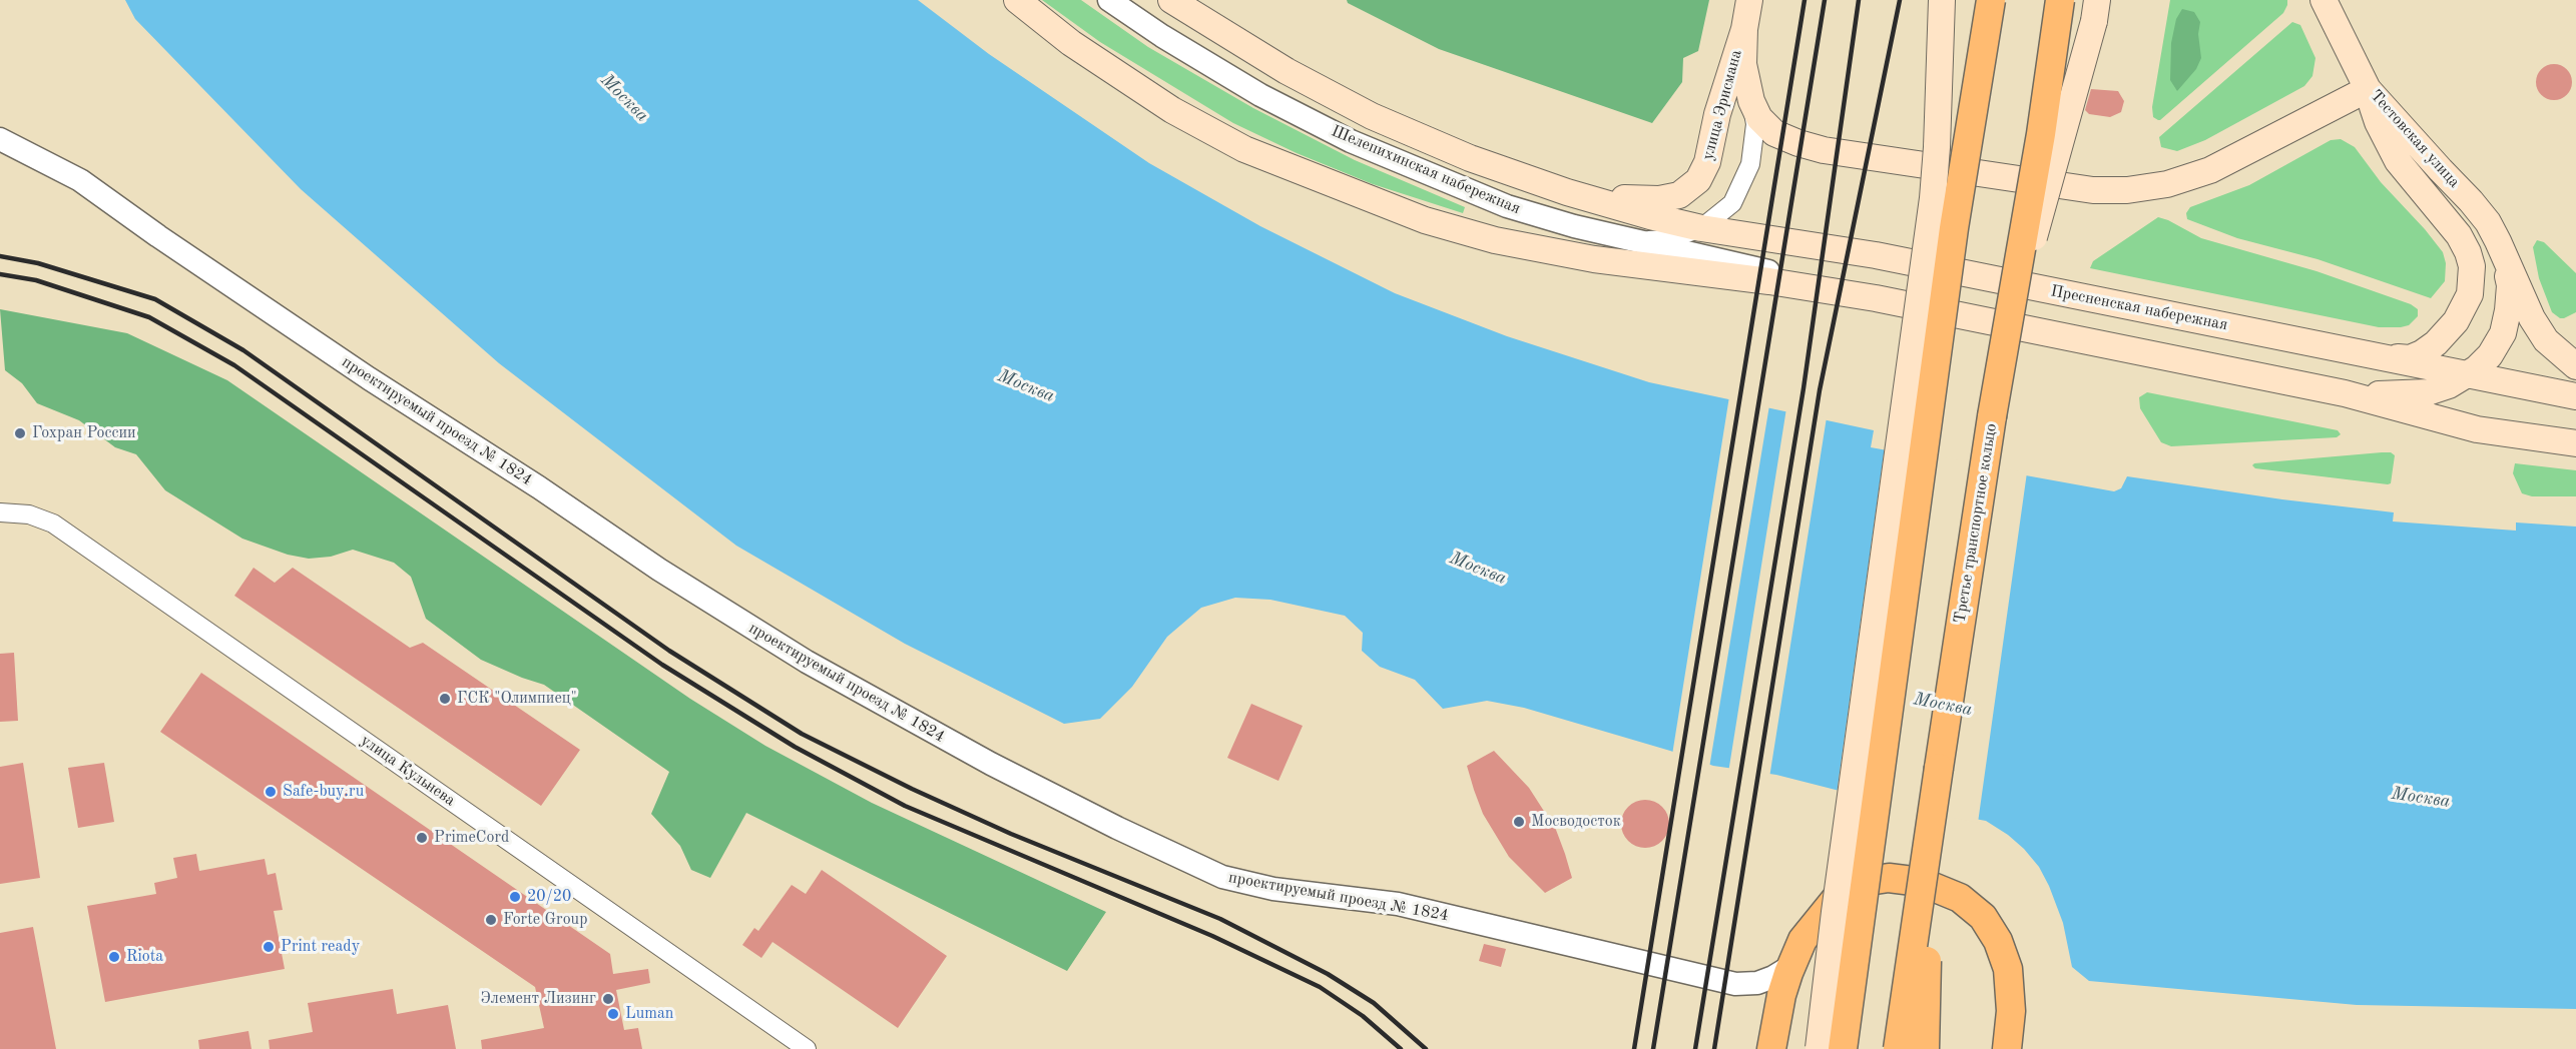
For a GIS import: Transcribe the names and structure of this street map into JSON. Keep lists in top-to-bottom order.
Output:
{
  "streets": {
    "main road": [
      "улица Эрисмана",
      "Тестовская улица",
      "Шелепихинская набережная",
      "Пресненская набережная",
      "Третье транспортное кольцо"
    ],
    "street": ["проектируемый проезд № 1824", "улица Кульнева"]
  },
  "crossings": [
    ["улица Эрисмана", "Шелепихинская набережная"],
    ["Шелепихинская набережная", "Пресненская набережная"]
  ],
  "water": ["Москва"],
  "places": [
    "Гохран России",
    "ГСК \"Олимпиец\"",
    "Safe-buy.ru",
    "Мосводосток",
    "PrimeCord",
    "20/20",
    "Forte Group",
    "Print ready",
    "Riota",
    "Элемент Лизинг",
    "Luman"
  ]
}
